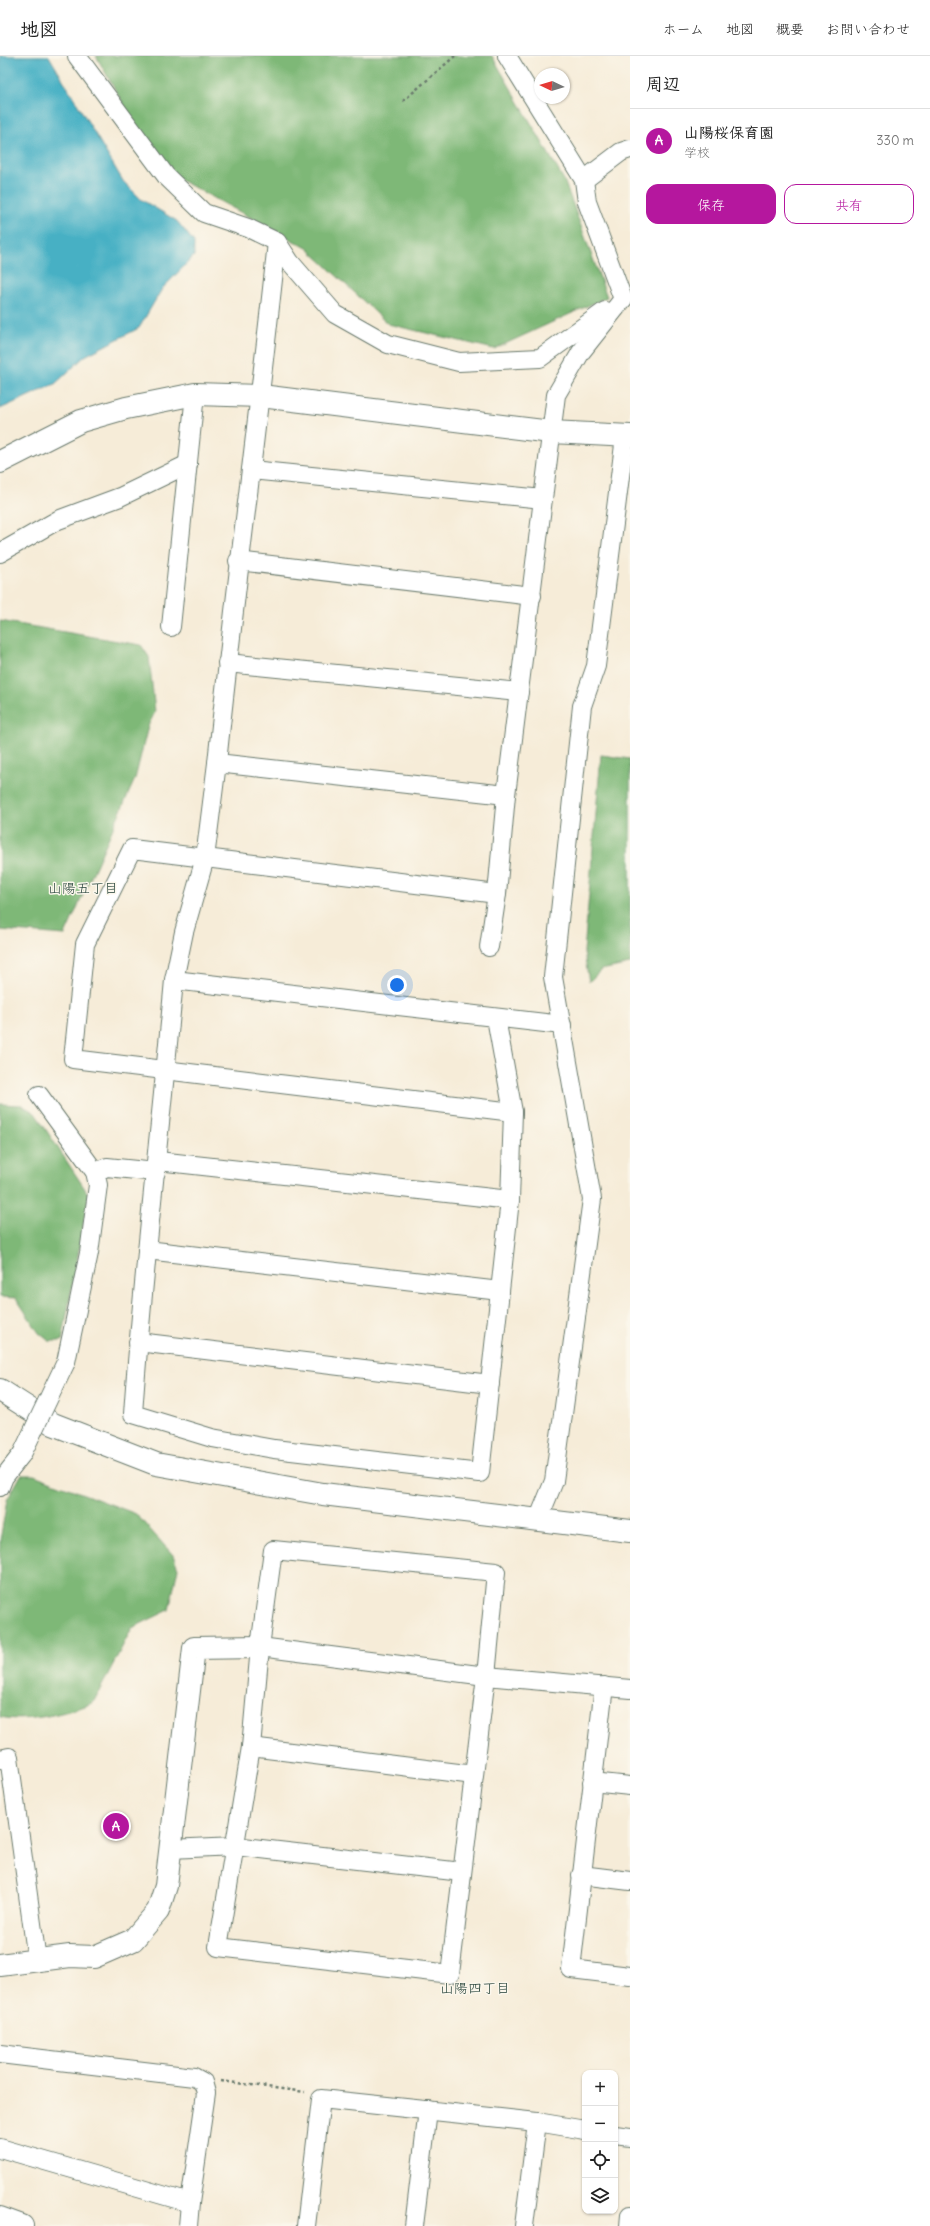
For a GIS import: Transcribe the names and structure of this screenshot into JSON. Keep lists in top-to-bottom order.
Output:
{
  "districts": ["山陽五丁目", "山陽四丁目"],
  "north": "left",
  "page": {
    "header": "地図",
    "nav": [
      "ホーム",
      "地図",
      "概要",
      "お問い合わせ"
    ],
    "heading": "周辺",
    "list": [
      {
        "mark": "A",
        "name": "山陽桜保育園",
        "note": "学校",
        "value": "330 m"
      }
    ],
    "buttons": ["保存", "共有"],
    "pins": "A",
    "map_buttons": ["+", "−"]
  }
}
